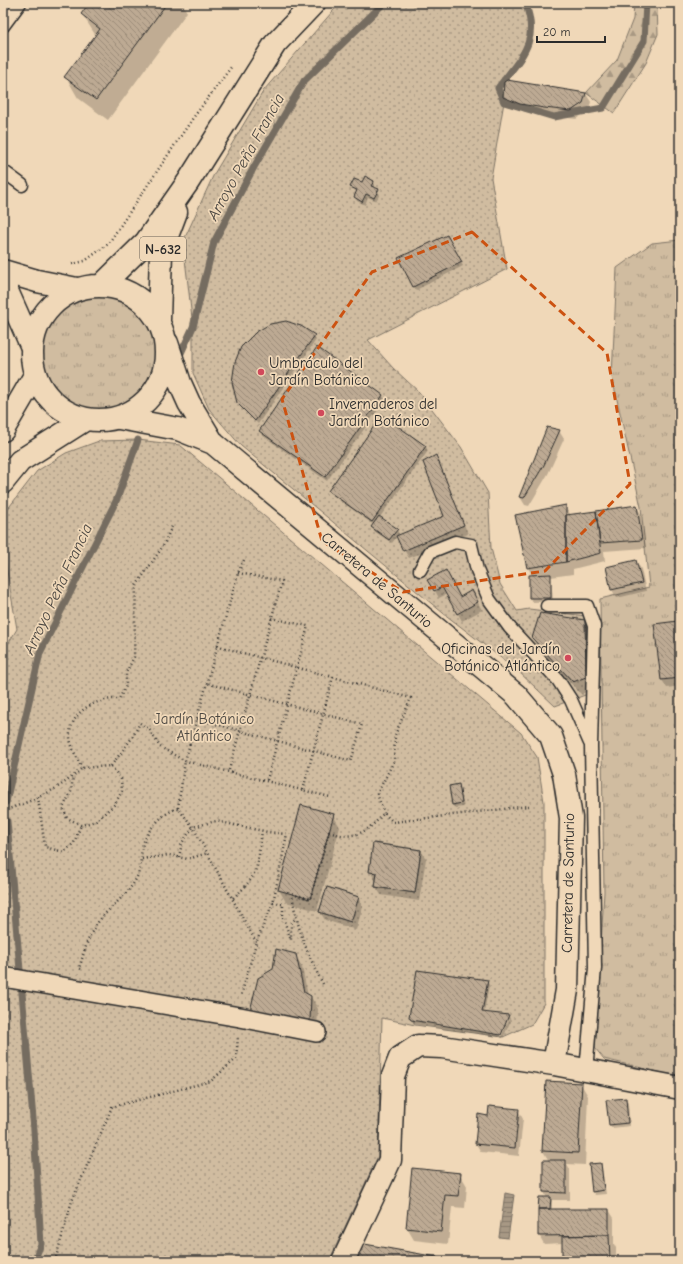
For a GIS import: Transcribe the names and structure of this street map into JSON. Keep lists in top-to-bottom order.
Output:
{
  "streets": {
    "main road": ["N-632", "Carretera de Santurio"]
  },
  "crossings": [
    ["N-632", "Carretera de Santurio"]
  ],
  "water": ["Arroyo Peña Francia"],
  "parks": ["Jardín Botánico Atlántico"],
  "places": ["Umbráculo del Jardín Botánico", "Invernaderos del Jardín Botánico", "Oficinas del Jardín Botánico Atlántico"],
  "scale_bar": "20 m"
}
